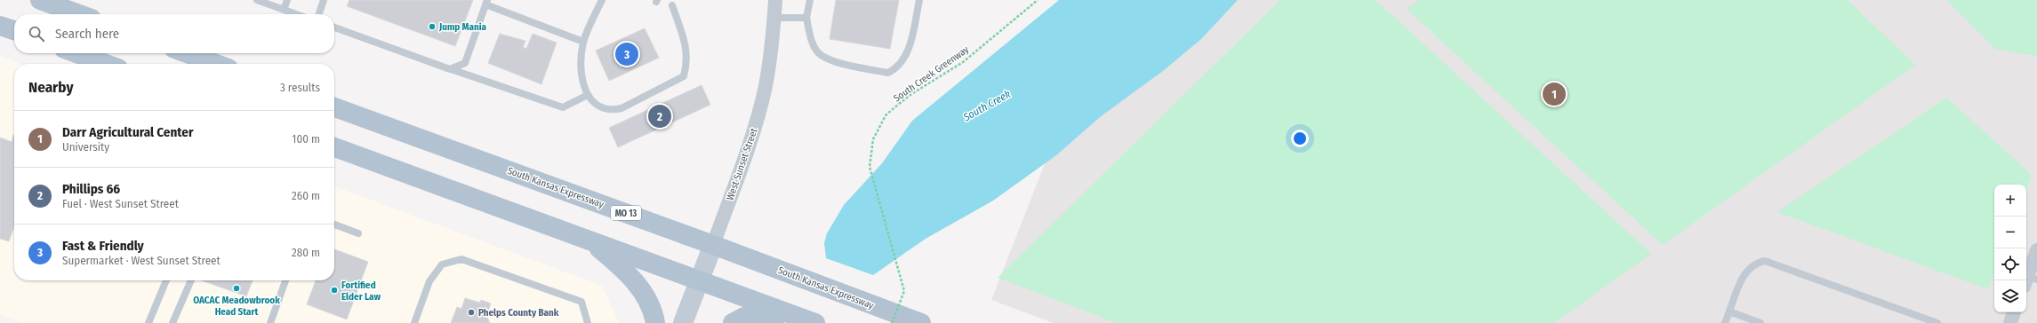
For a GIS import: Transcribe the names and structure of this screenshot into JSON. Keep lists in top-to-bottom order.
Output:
{
  "streets": {
    "main road": ["West Sunset Street", "South Kansas Expressway", "MO 13"],
    "path": ["South Creek Greenway"]
  },
  "crossings": [
    ["West Sunset Street", "South Kansas Expressway"]
  ],
  "water": ["South Creek"],
  "places": [
    "Jump Mania",
    "OACAC Meadowbrook Head Start",
    "Fortified Elder Law",
    "Phelps County Bank"
  ],
  "page": {
    "search": "Search here",
    "pins": ["3", "1", "2"],
    "heading": ["Nearby", "3 results"],
    "list": [
      {
        "mark": "1",
        "name": "Darr Agricultural Center",
        "note": "University",
        "value": "100 m"
      },
      {
        "mark": "2",
        "name": "Phillips 66",
        "note": "Fuel · West Sunset Street",
        "value": "260 m"
      },
      {
        "mark": "3",
        "name": "Fast & Friendly",
        "note": "Supermarket · West Sunset Street",
        "value": "280 m"
      }
    ],
    "map_buttons": ["+", "−"]
  }
}
